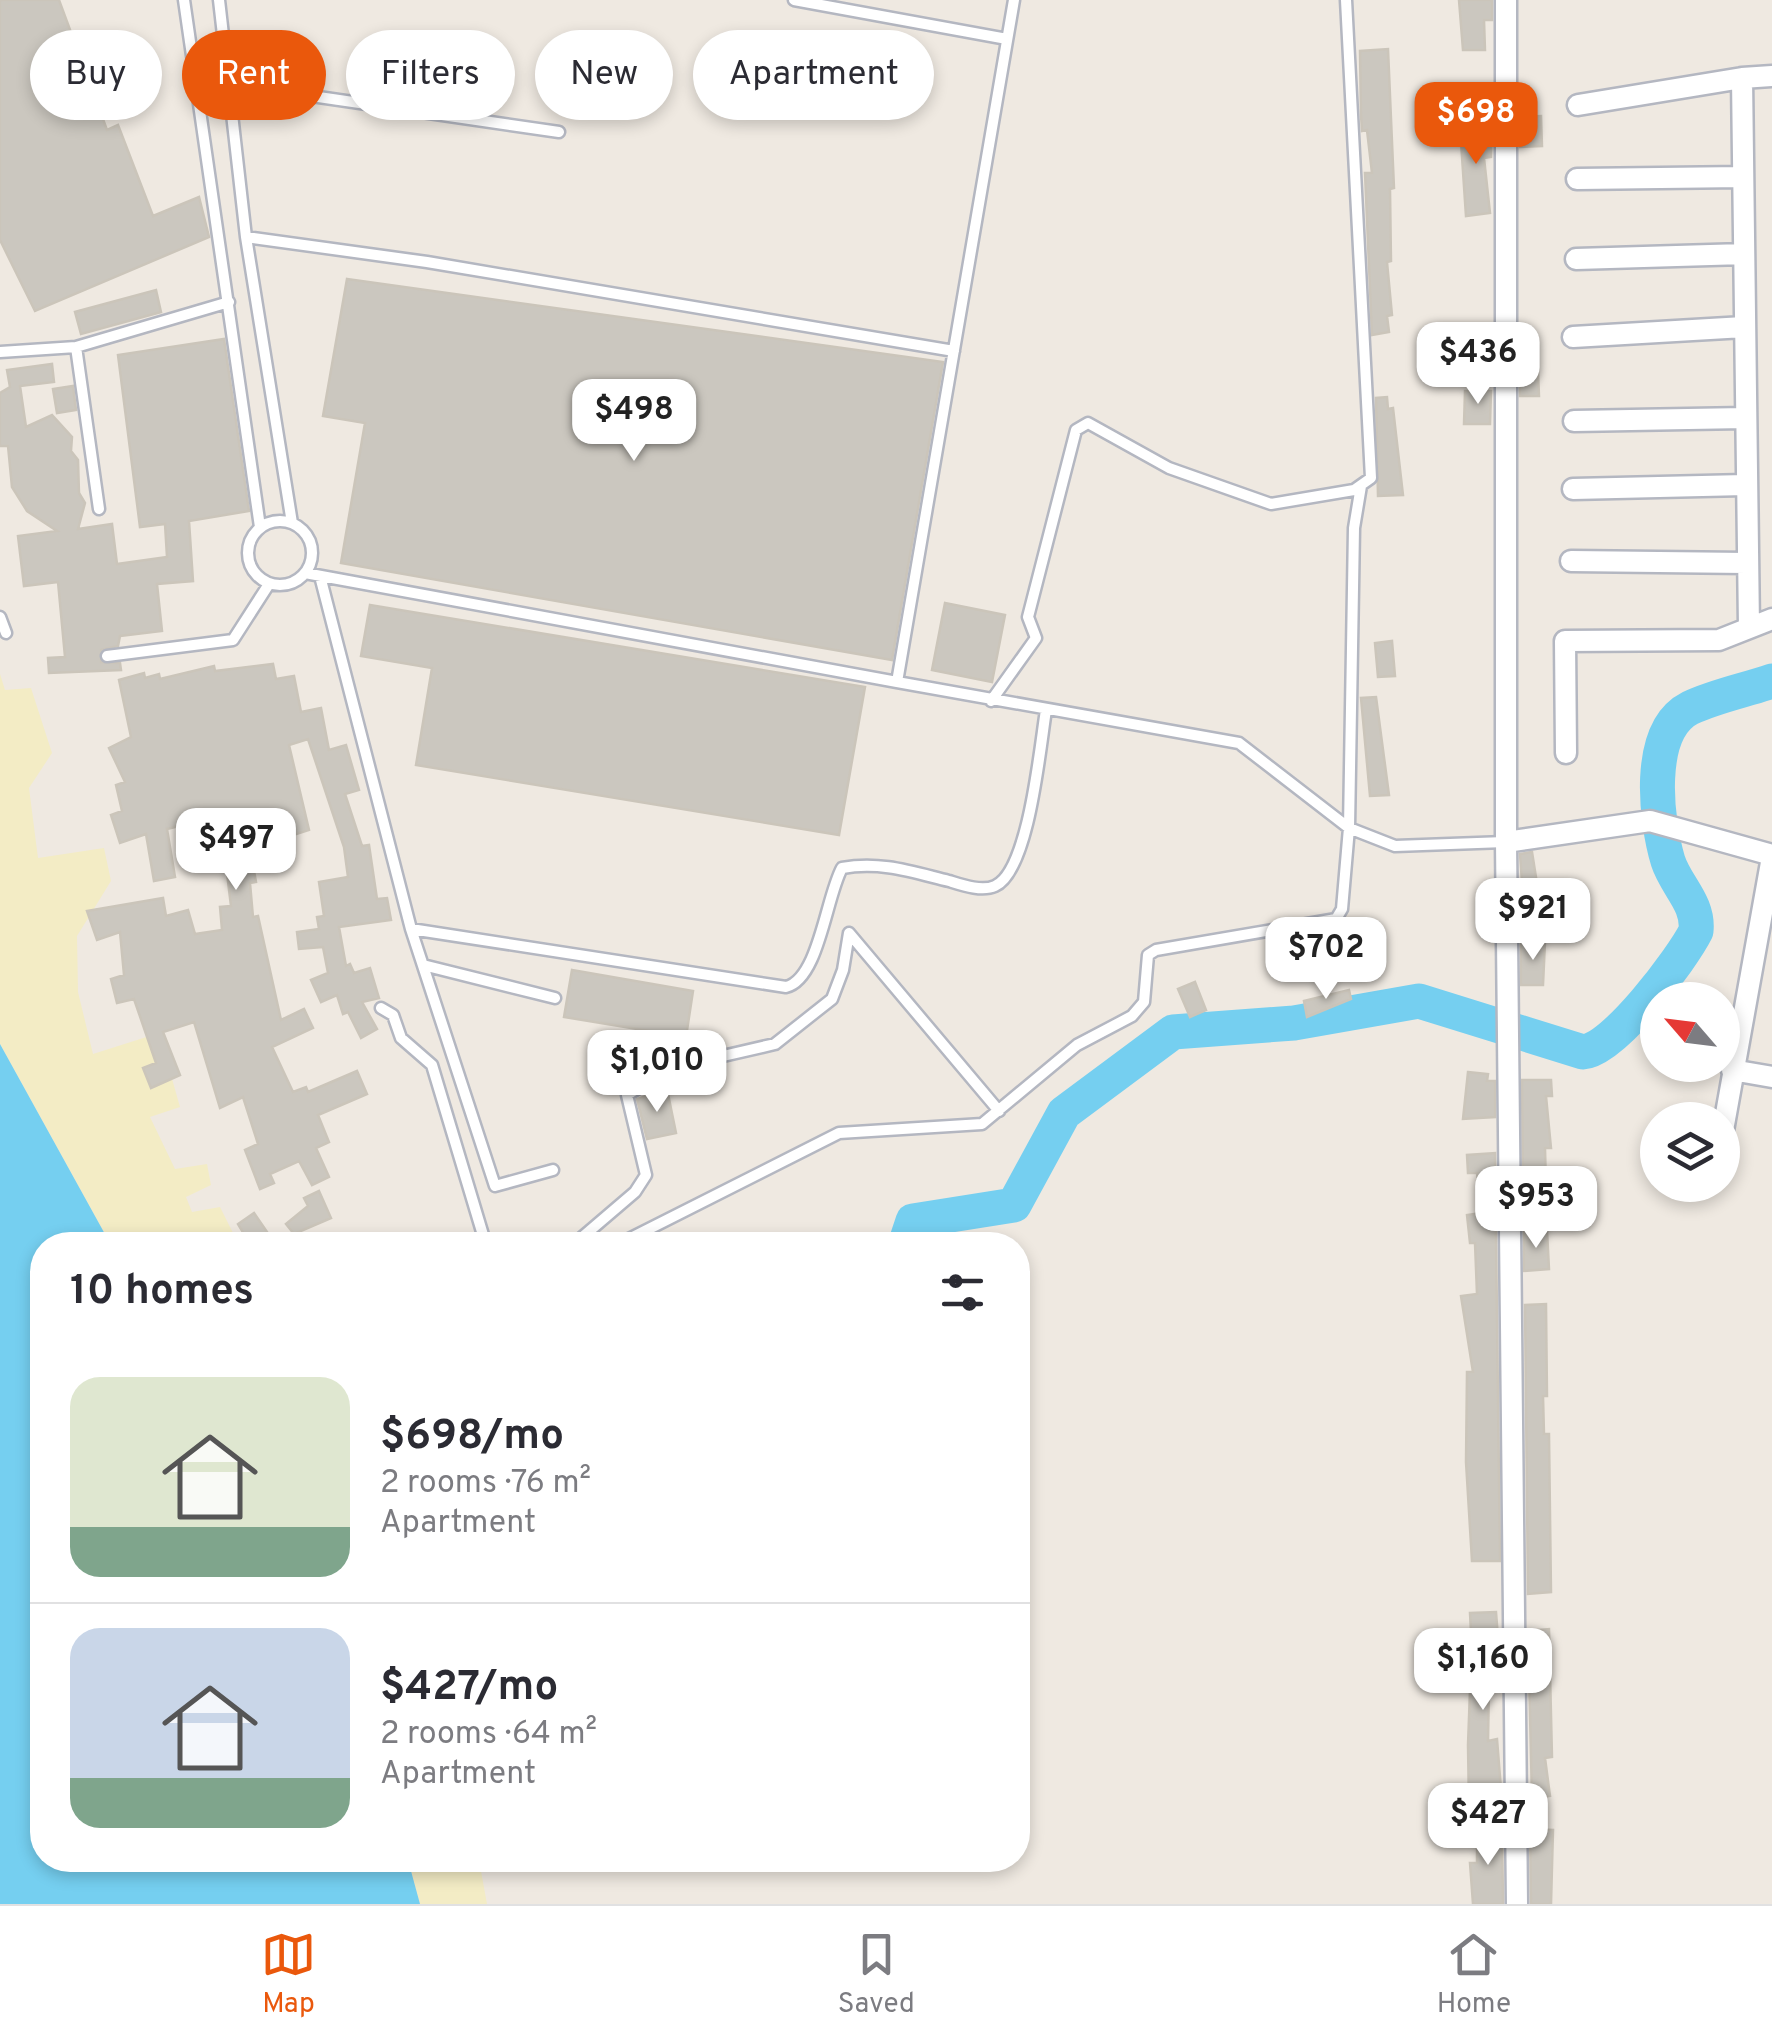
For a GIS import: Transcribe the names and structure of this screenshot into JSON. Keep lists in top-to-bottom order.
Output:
{
  "north": "top left",
  "page": {
    "chip": [
      "Buy",
      "Rent",
      "Filters",
      "New",
      "Apartment"
    ],
    "price": [
      "$698",
      "$436",
      "$498",
      "$497",
      "$921",
      "$702",
      "$1,010",
      "$953",
      "$1,160",
      "$427"
    ],
    "heading": "10 homes",
    "list": [
      {
        "name": "$698/mo",
        "note": "2 rooms · 76 m² · Apartment"
      },
      {
        "name": "$427/mo",
        "note": "2 rooms · 64 m² · Apartment"
      }
    ],
    "tabs": ["Map", "Saved", "Home"]
  }
}
